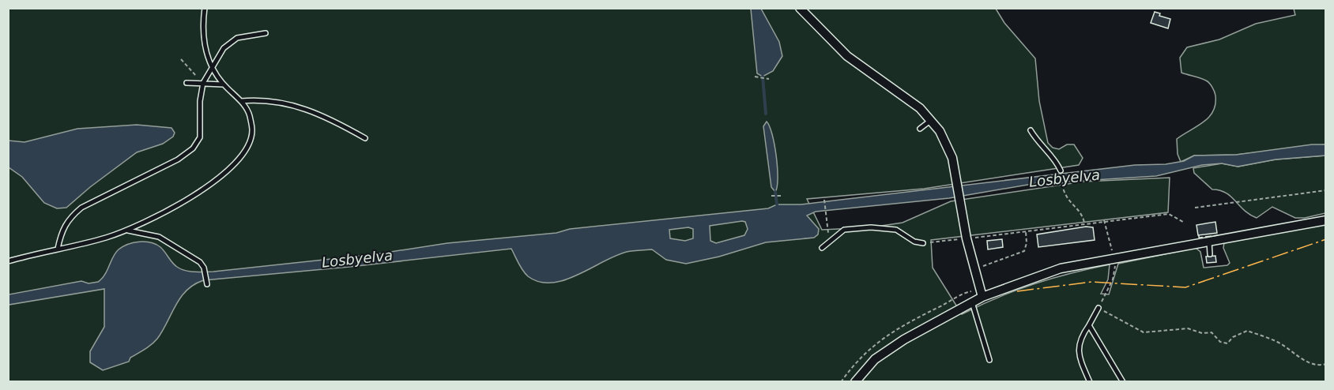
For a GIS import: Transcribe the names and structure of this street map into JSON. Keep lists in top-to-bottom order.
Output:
{
  "water": ["Losbyelva"]
}
